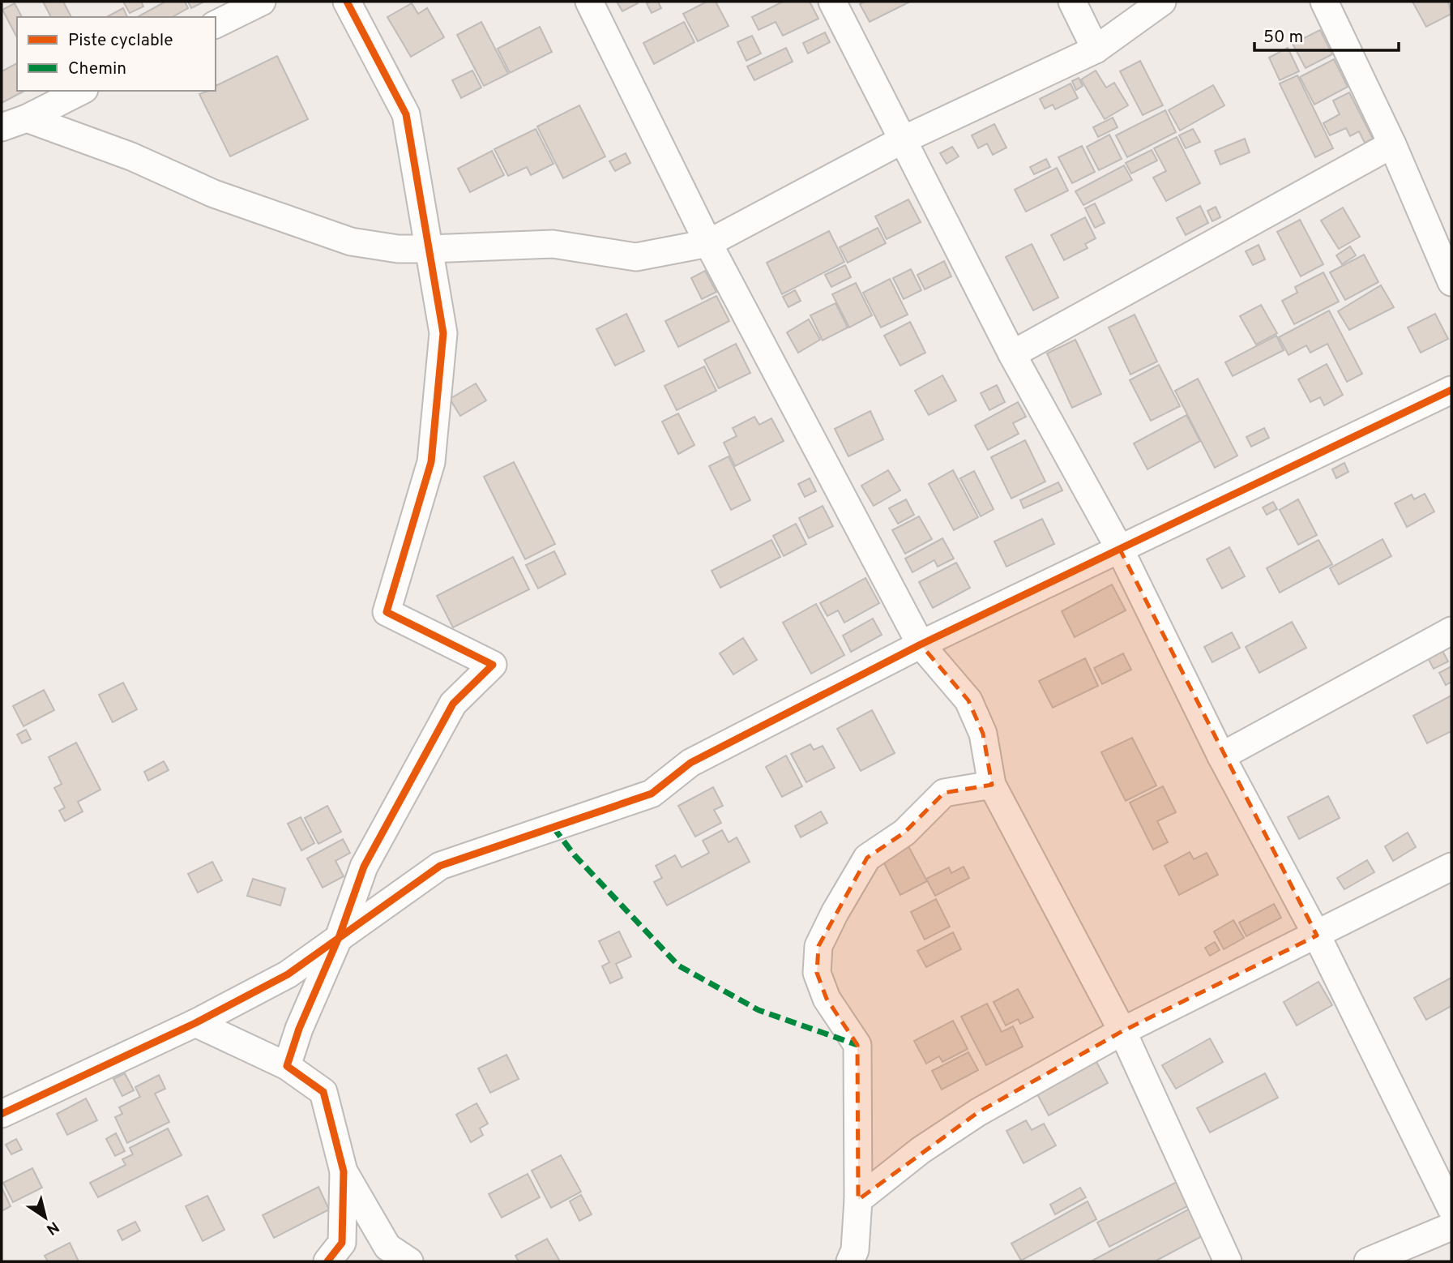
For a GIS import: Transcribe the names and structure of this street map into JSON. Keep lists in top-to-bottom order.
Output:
{
  "legend": ["Piste cyclable", "Chemin"],
  "scale_bar": "50 m",
  "north": "bottom right"
}
